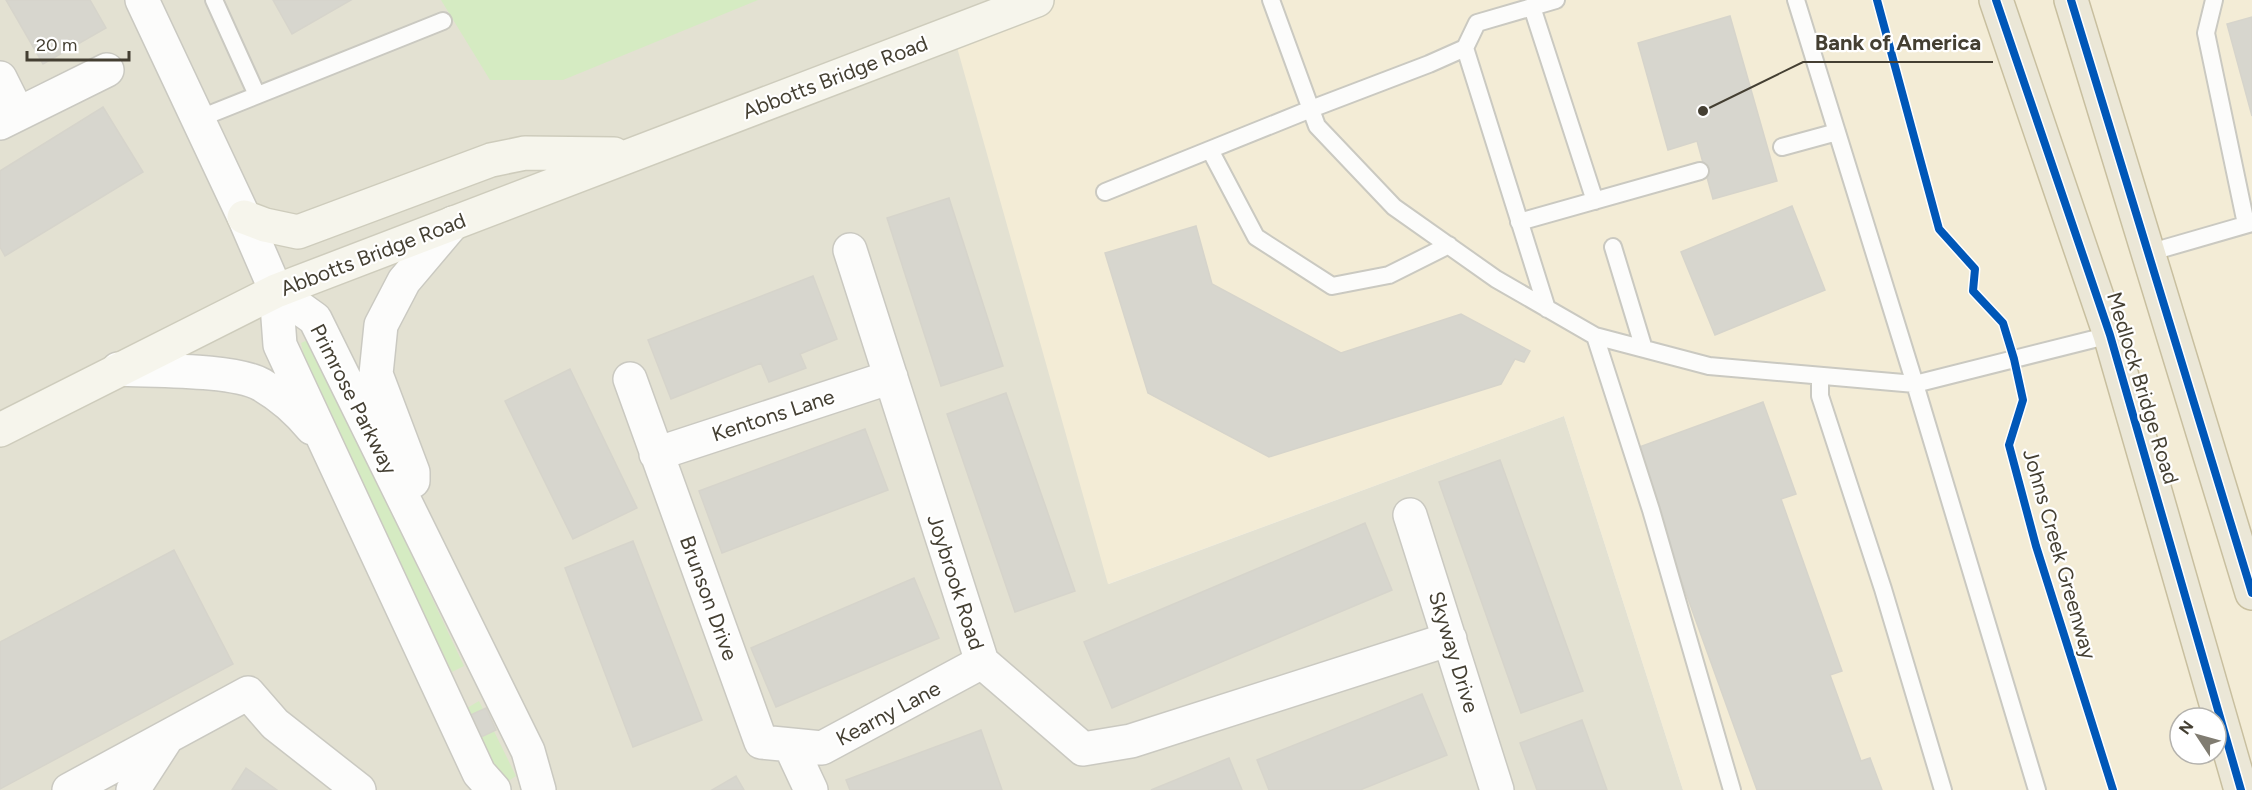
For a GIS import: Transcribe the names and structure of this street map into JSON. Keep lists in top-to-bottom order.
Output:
{
  "streets": {
    "highway": ["Medlock Bridge Road"],
    "main road": ["Abbotts Bridge Road"],
    "street": [
      "Primrose Parkway",
      "Kentons Lane",
      "Joybrook Road",
      "Brunson Drive",
      "Skyway Drive",
      "Kearny Lane"
    ],
    "cycle path": ["Johns Creek Greenway"]
  },
  "crossings": [
    ["Abbotts Bridge Road", "Primrose Parkway"],
    ["Kentons Lane", "Joybrook Road"],
    ["Kentons Lane", "Brunson Drive"],
    ["Joybrook Road", "Skyway Drive"],
    ["Joybrook Road", "Kearny Lane"],
    ["Brunson Drive", "Kearny Lane"]
  ],
  "places": ["Bank of America"],
  "scale_bar": "20 m",
  "north": "top left"
}
